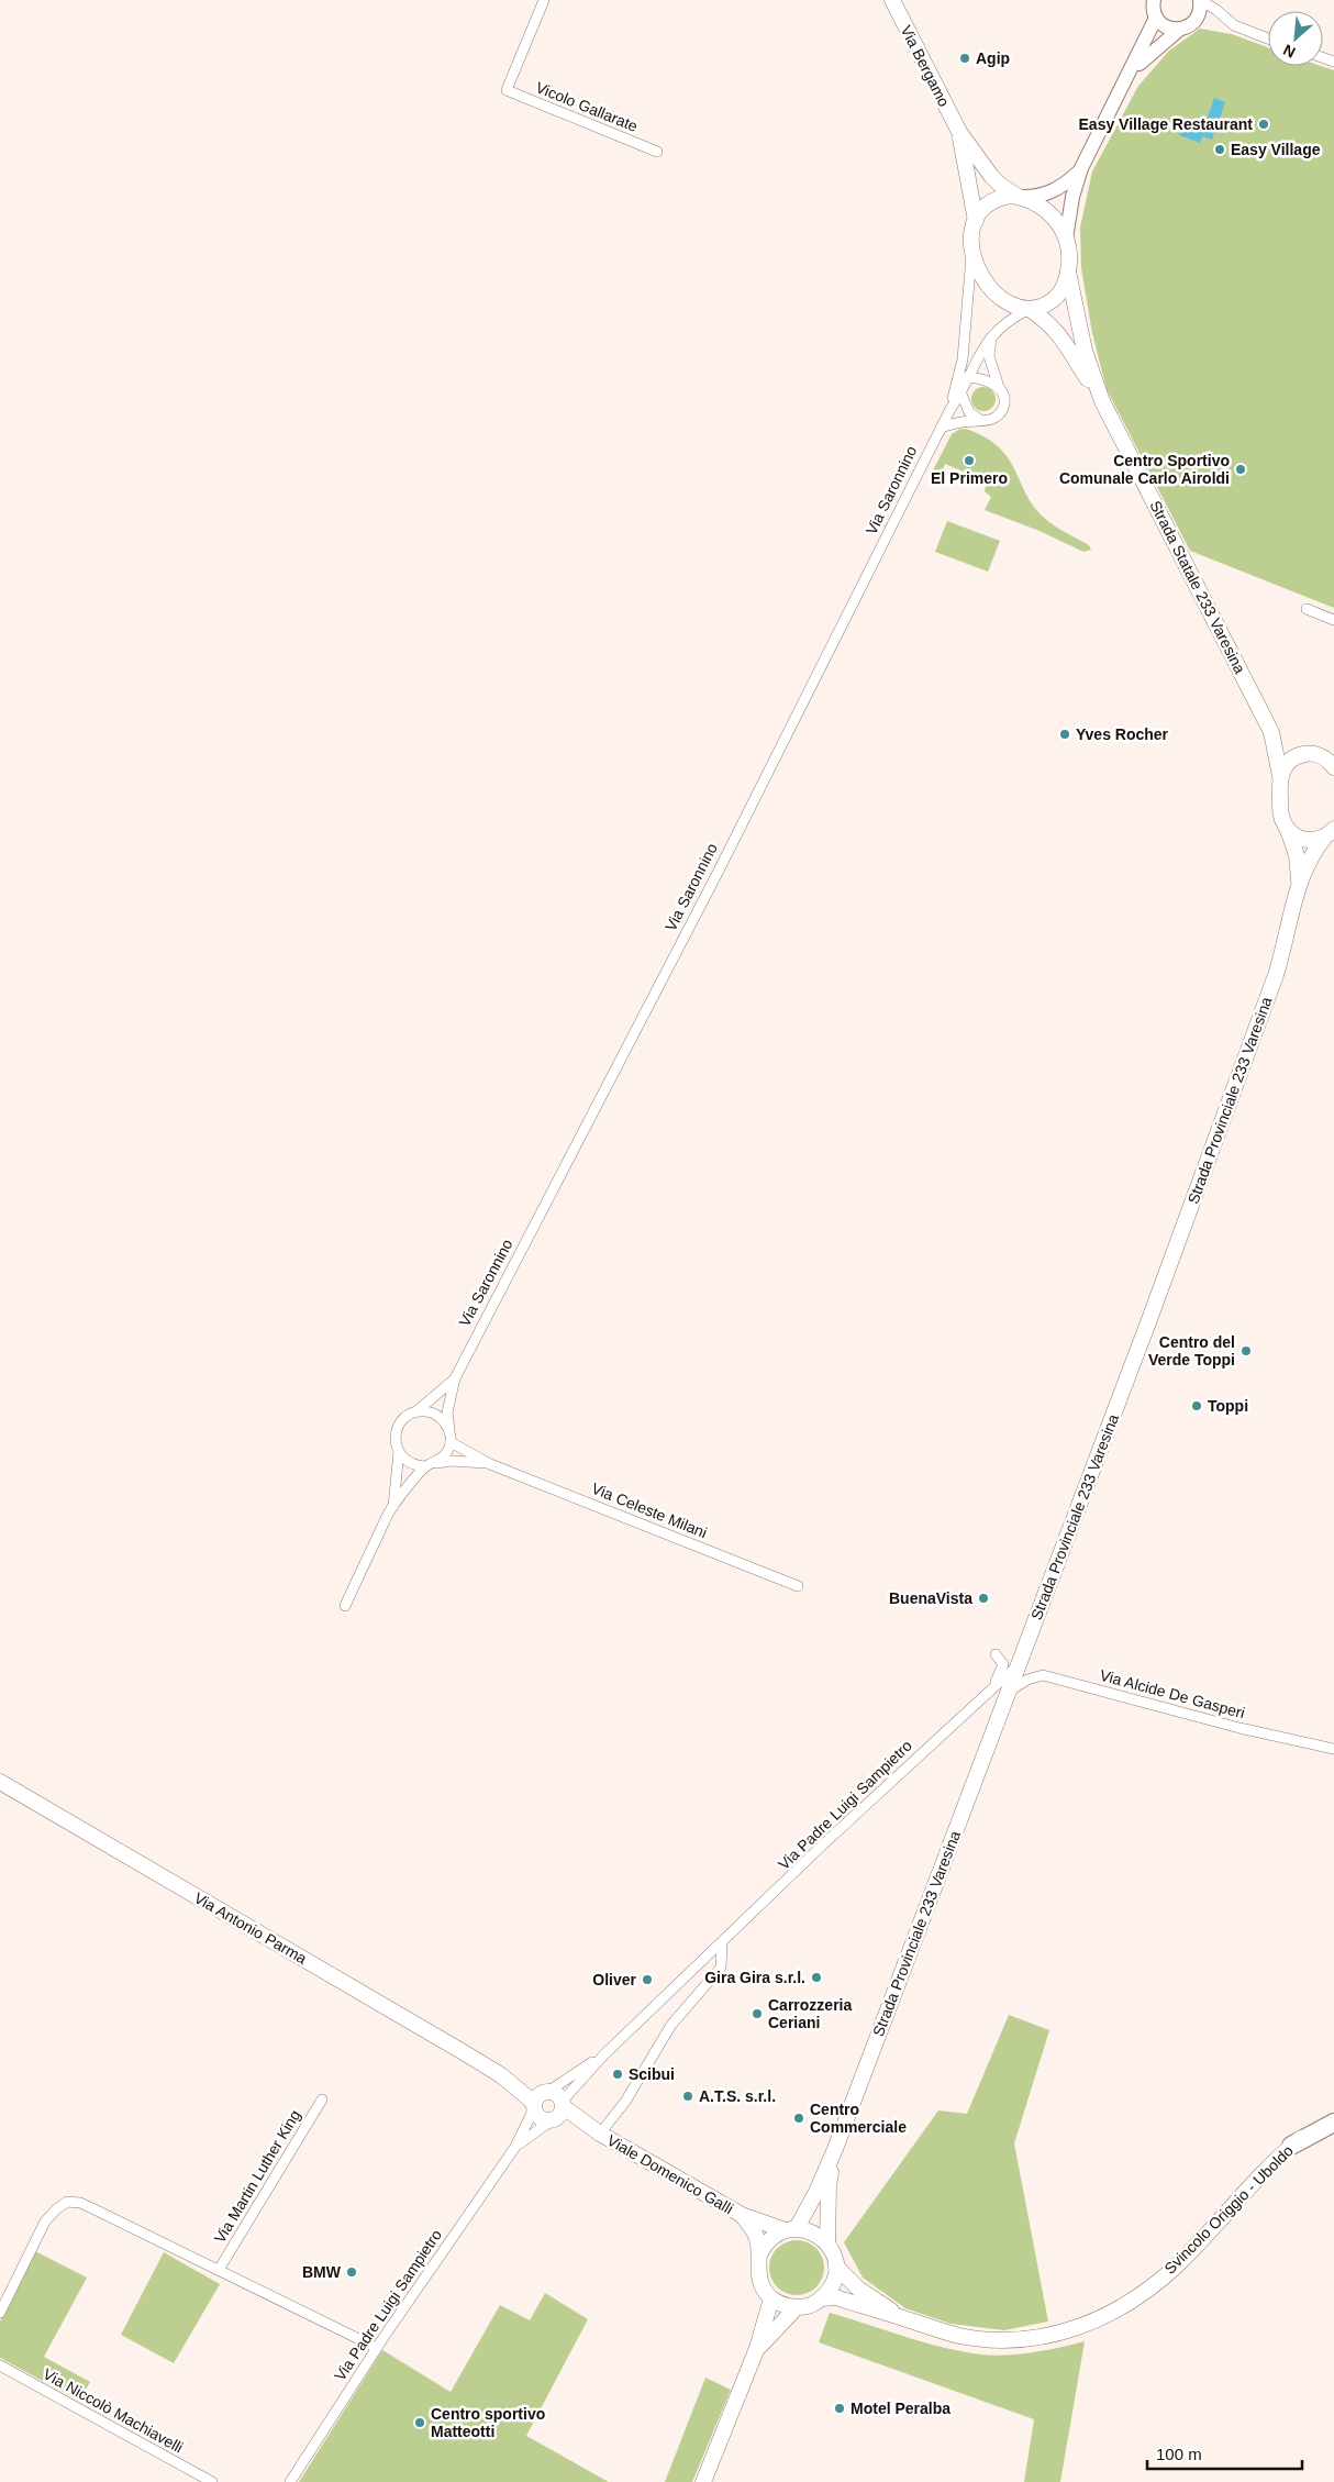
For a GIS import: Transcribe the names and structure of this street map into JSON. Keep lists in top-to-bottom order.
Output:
{
  "streets": {
    "main road": [
      "Via Bergamo",
      "Strada Statale 233 Varesina",
      "Strada Provinciale 233 Varesina",
      "Via Antonio Parma",
      "Viale Domenico Galli",
      "Svincolo Origgio - Uboldo"
    ],
    "street": [
      "Vicolo Gallarate",
      "Via Saronnino",
      "Via Celeste Milani",
      "Via Alcide De Gasperi",
      "Via Padre Luigi Sampietro",
      "Via Martin Luther King",
      "Via Niccolò Machiavelli"
    ]
  },
  "crossings": [
    ["Via Bergamo", "Via Saronnino"],
    ["Via Bergamo", "Strada Statale 233 Varesina"],
    ["Via Saronnino", "Strada Statale 233 Varesina"],
    ["Strada Provinciale 233 Varesina", "Via Alcide De Gasperi"],
    ["Strada Provinciale 233 Varesina", "Via Padre Luigi Sampietro"],
    ["Strada Provinciale 233 Varesina", "Viale Domenico Galli"],
    ["Strada Provinciale 233 Varesina", "Svincolo Origgio - Uboldo"],
    ["Via Padre Luigi Sampietro", "Via Antonio Parma"],
    ["Via Padre Luigi Sampietro", "Viale Domenico Galli"],
    ["Via Antonio Parma", "Viale Domenico Galli"],
    ["Viale Domenico Galli", "Svincolo Origgio - Uboldo"]
  ],
  "places": [
    "Agip",
    "Easy Village Restaurant",
    "Easy Village",
    "El Primero",
    "Centro Sportivo Comunale Carlo Airoldi",
    "Yves Rocher",
    "Centro del Verde Toppi",
    "Toppi",
    "BuenaVista",
    "Gira Gira s.r.l.",
    "Oliver",
    "Carrozzeria Ceriani",
    "Scibui",
    "A.T.S. s.r.l.",
    "Centro Commerciale",
    "BMW",
    "Motel Peralba",
    "Centro sportivo Matteotti"
  ],
  "scale_bar": "100 m",
  "north": "bottom left"
}
